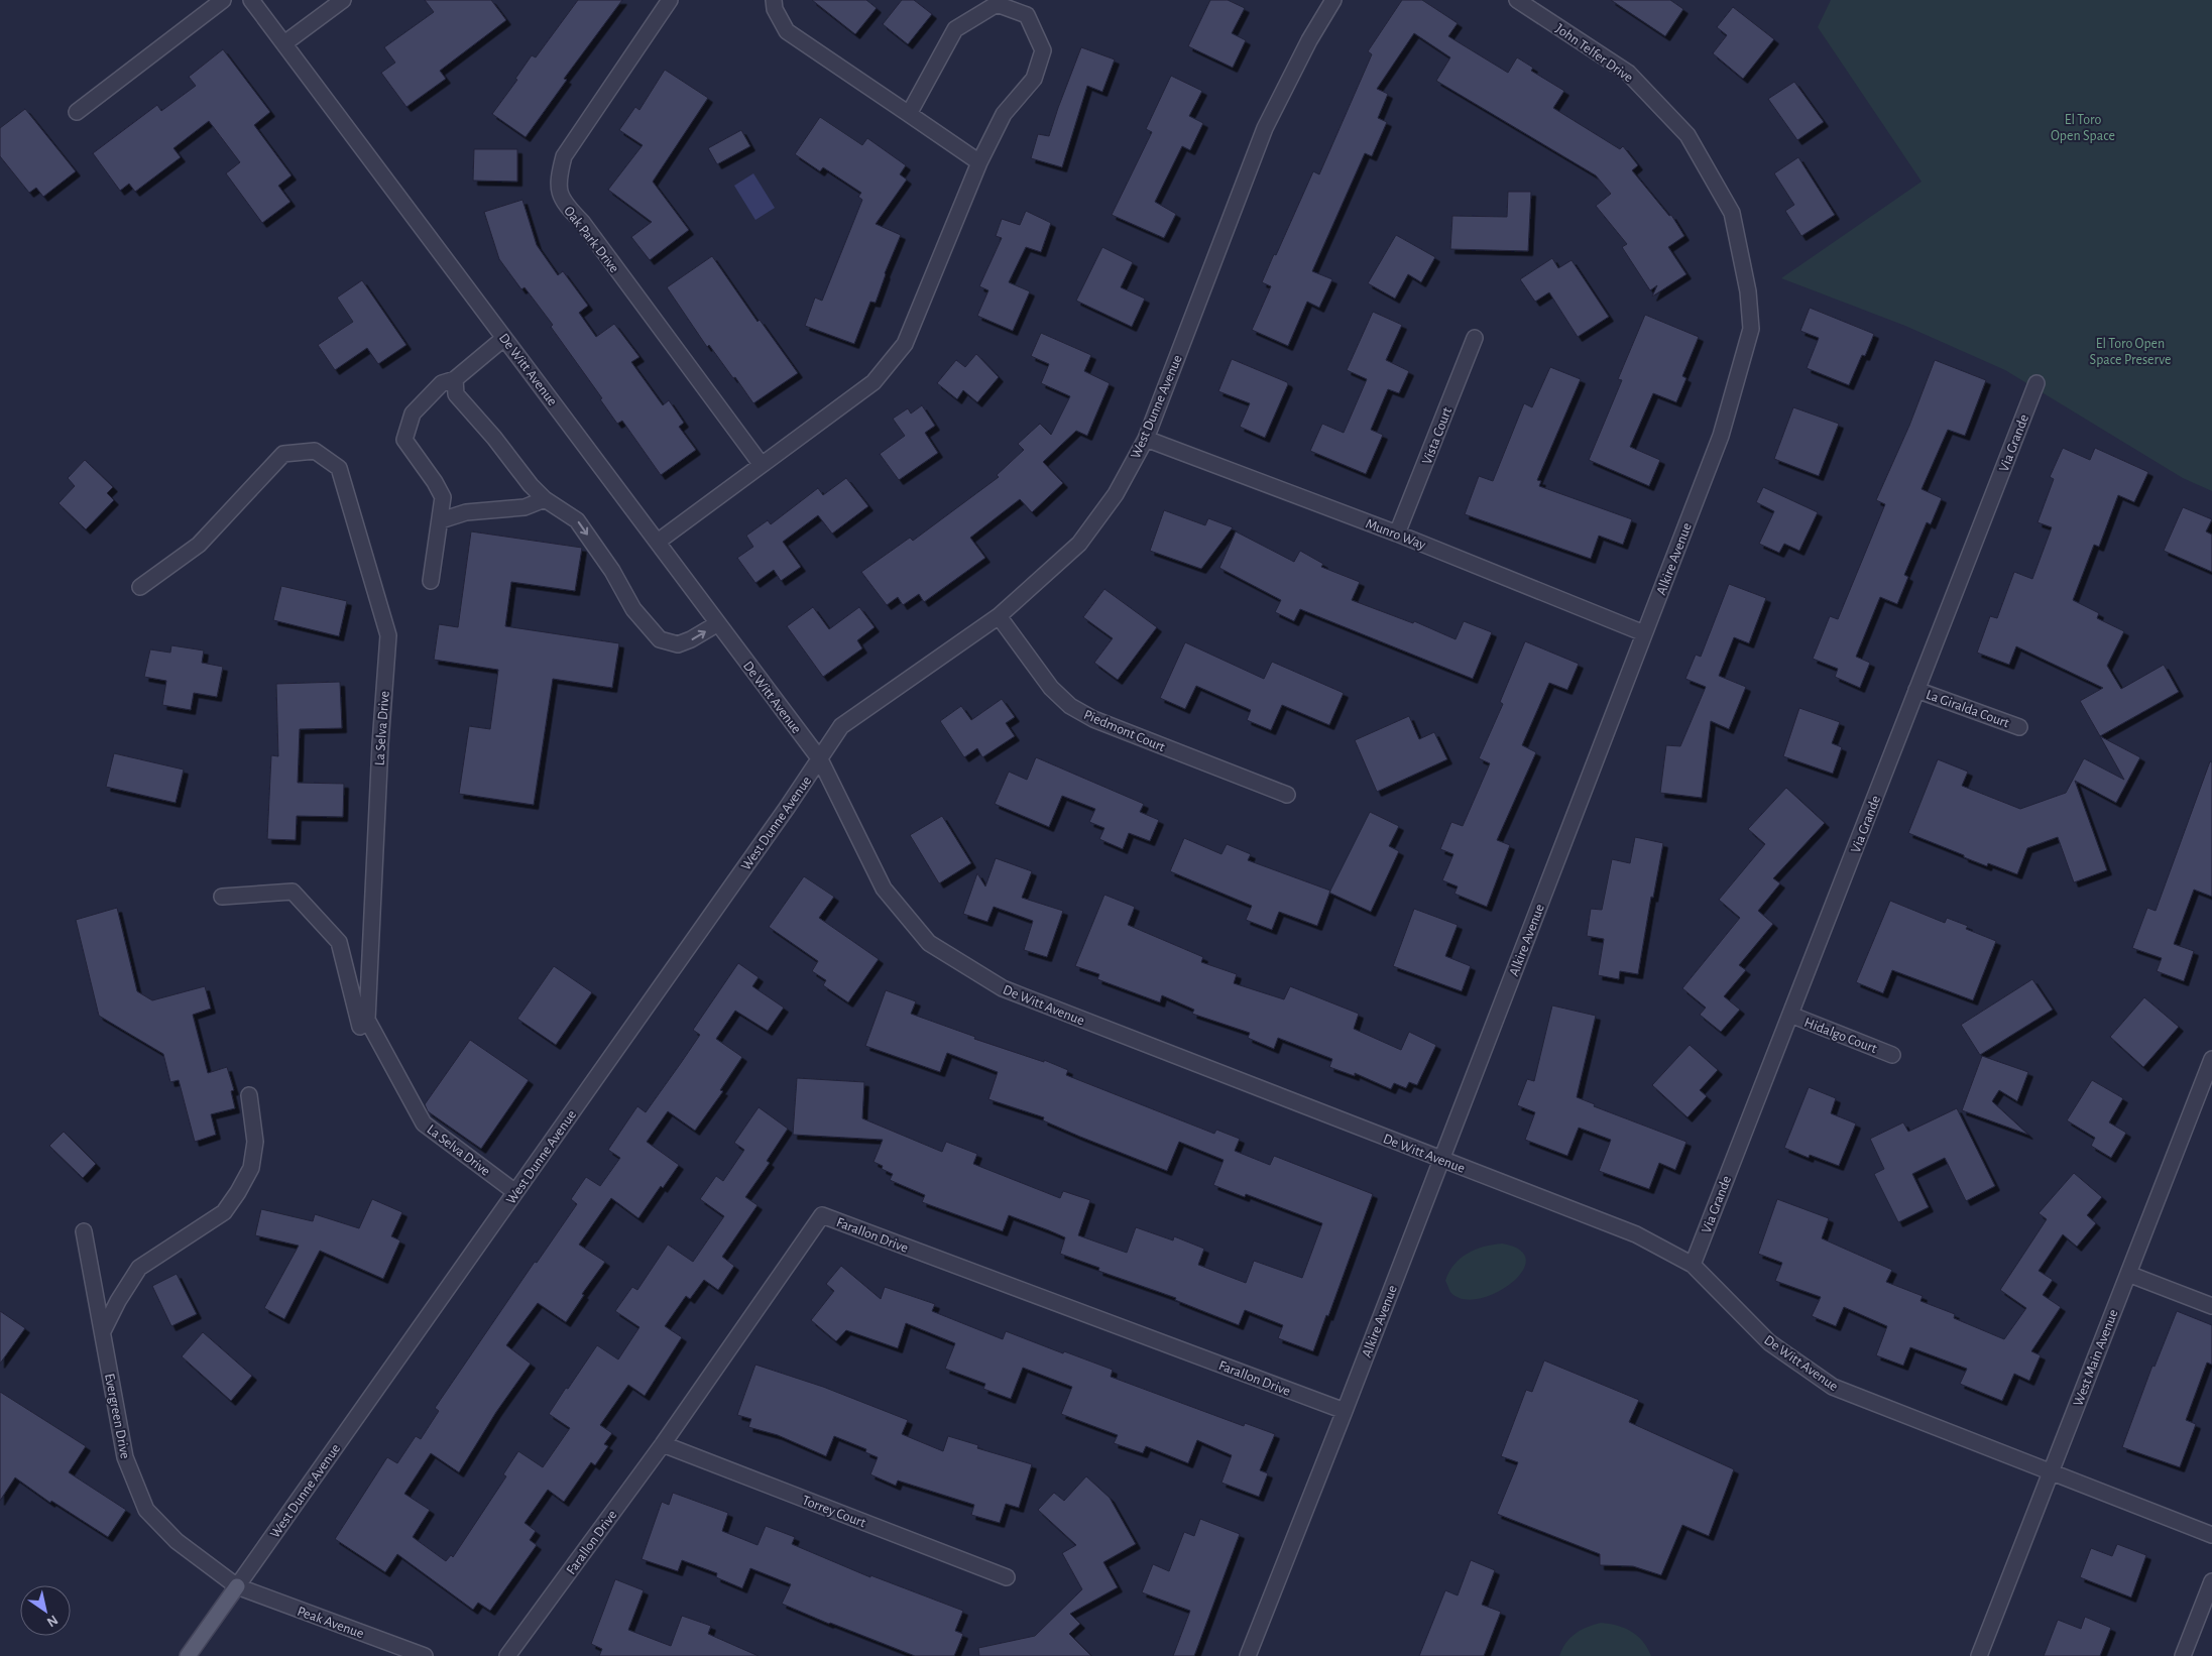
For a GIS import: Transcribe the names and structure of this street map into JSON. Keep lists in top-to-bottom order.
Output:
{
  "streets": {
    "main road": ["West Dunne Avenue"],
    "street": [
      "John Telfer Drive",
      "Oak Park Drive",
      "De Witt Avenue",
      "Vista Court",
      "Via Grande",
      "Munro Way",
      "Alkire Avenue",
      "La Giralda Court",
      "La Selva Drive",
      "Piedmont Court",
      "Hidalgo Court",
      "Farallon Drive",
      "West Main Avenue",
      "Evergreen Drive",
      "Torrey Court",
      "Peak Avenue"
    ]
  },
  "crossings": [
    ["John Telfer Drive", "Alkire Avenue"],
    ["De Witt Avenue", "West Dunne Avenue"],
    ["De Witt Avenue", "Via Grande"],
    ["De Witt Avenue", "Alkire Avenue"],
    ["De Witt Avenue", "West Main Avenue"],
    ["West Dunne Avenue", "Munro Way"],
    ["West Dunne Avenue", "La Selva Drive"],
    ["West Dunne Avenue", "Piedmont Court"],
    ["West Dunne Avenue", "Evergreen Drive"],
    ["West Dunne Avenue", "Peak Avenue"],
    ["Vista Court", "Munro Way"],
    ["Via Grande", "La Giralda Court"],
    ["Via Grande", "Hidalgo Court"],
    ["Munro Way", "Alkire Avenue"],
    ["Alkire Avenue", "Farallon Drive"],
    ["Farallon Drive", "Torrey Court"],
    ["Evergreen Drive", "Peak Avenue"]
  ],
  "parks": ["El Toro Open Space", "El Toro Open Space Preserve"],
  "north": "bottom right"
}
